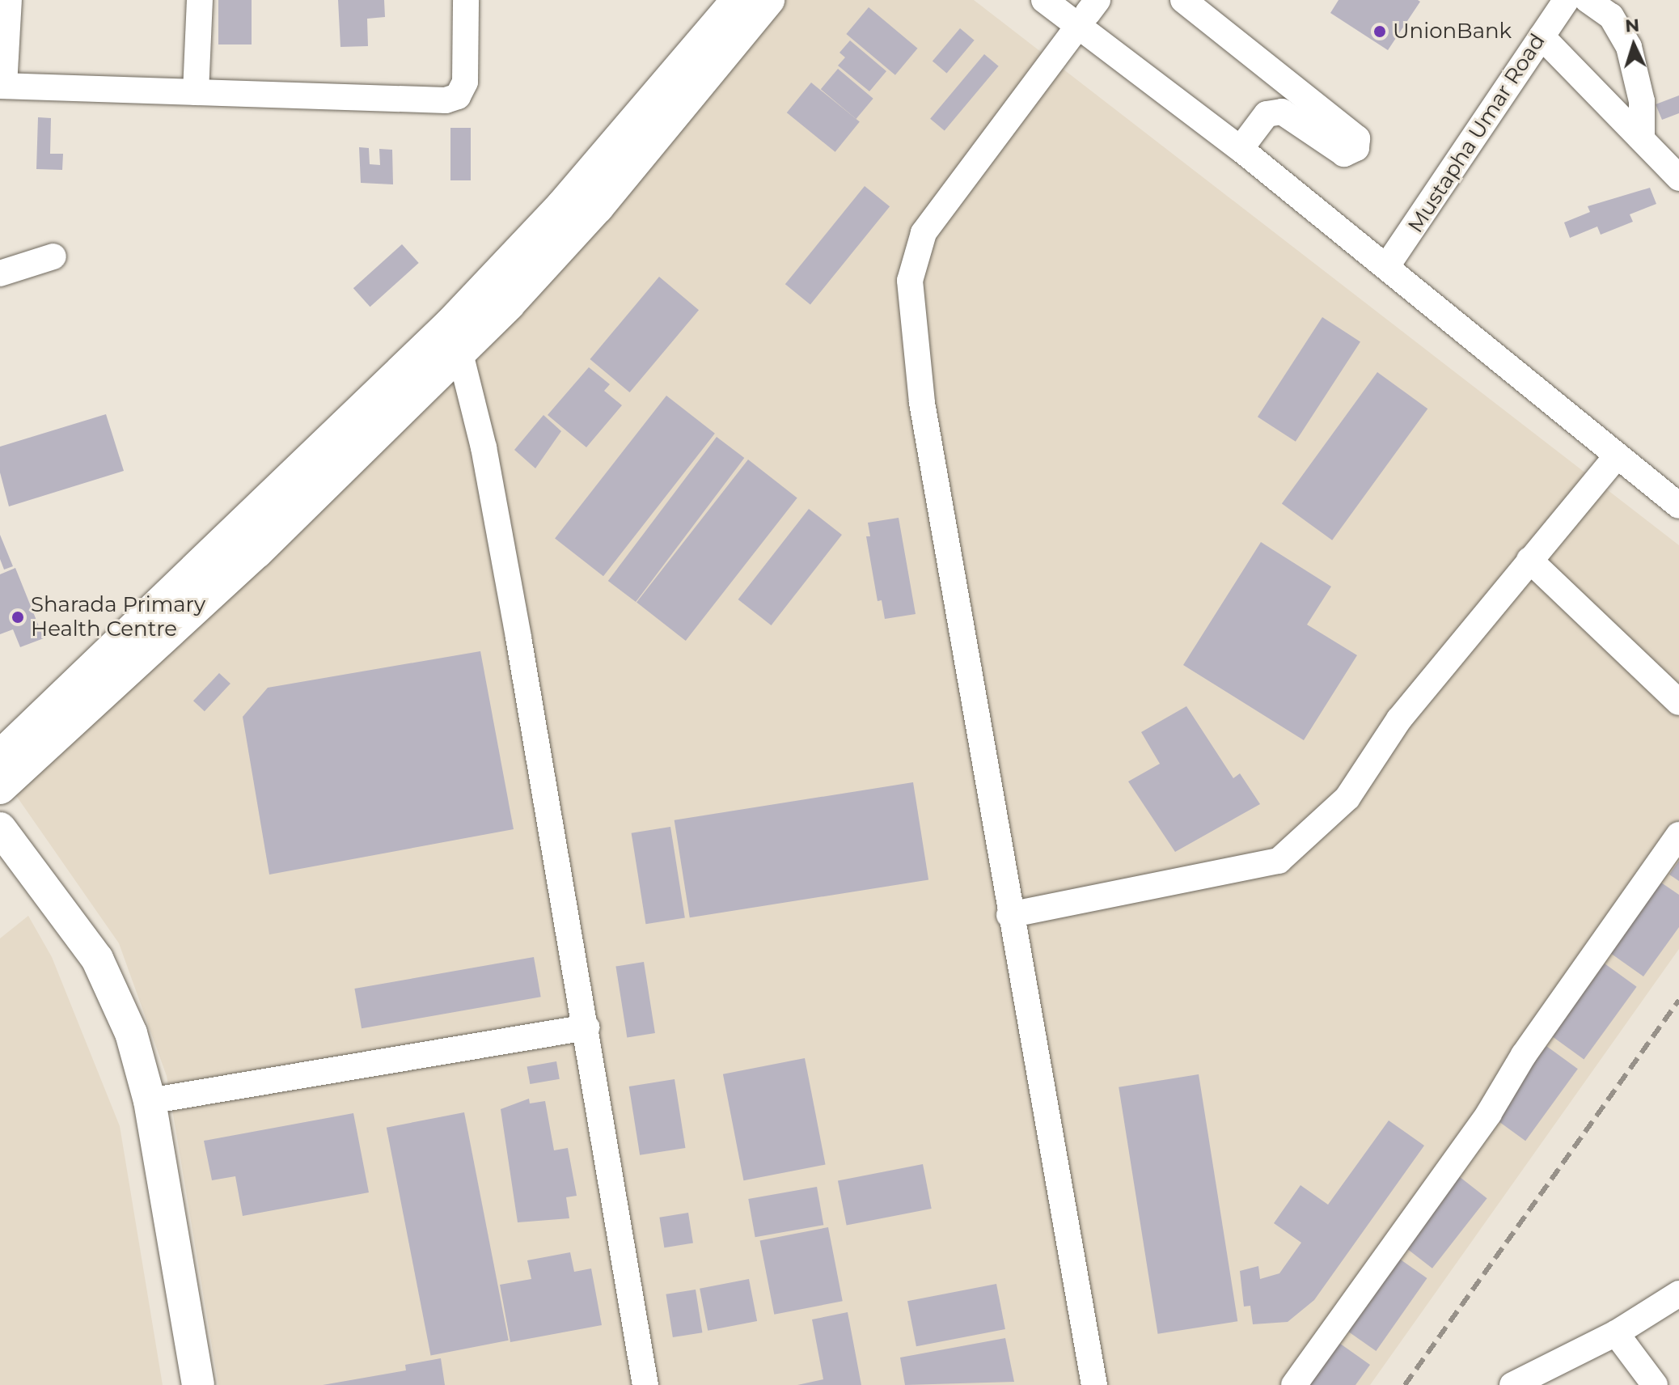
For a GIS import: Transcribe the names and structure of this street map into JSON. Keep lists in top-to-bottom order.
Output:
{
  "streets": {
    "street": ["Mustapha Umar Road"]
  },
  "places": ["UnionBank", "Sharada Primary Health Centre"],
  "north": "top"
}
